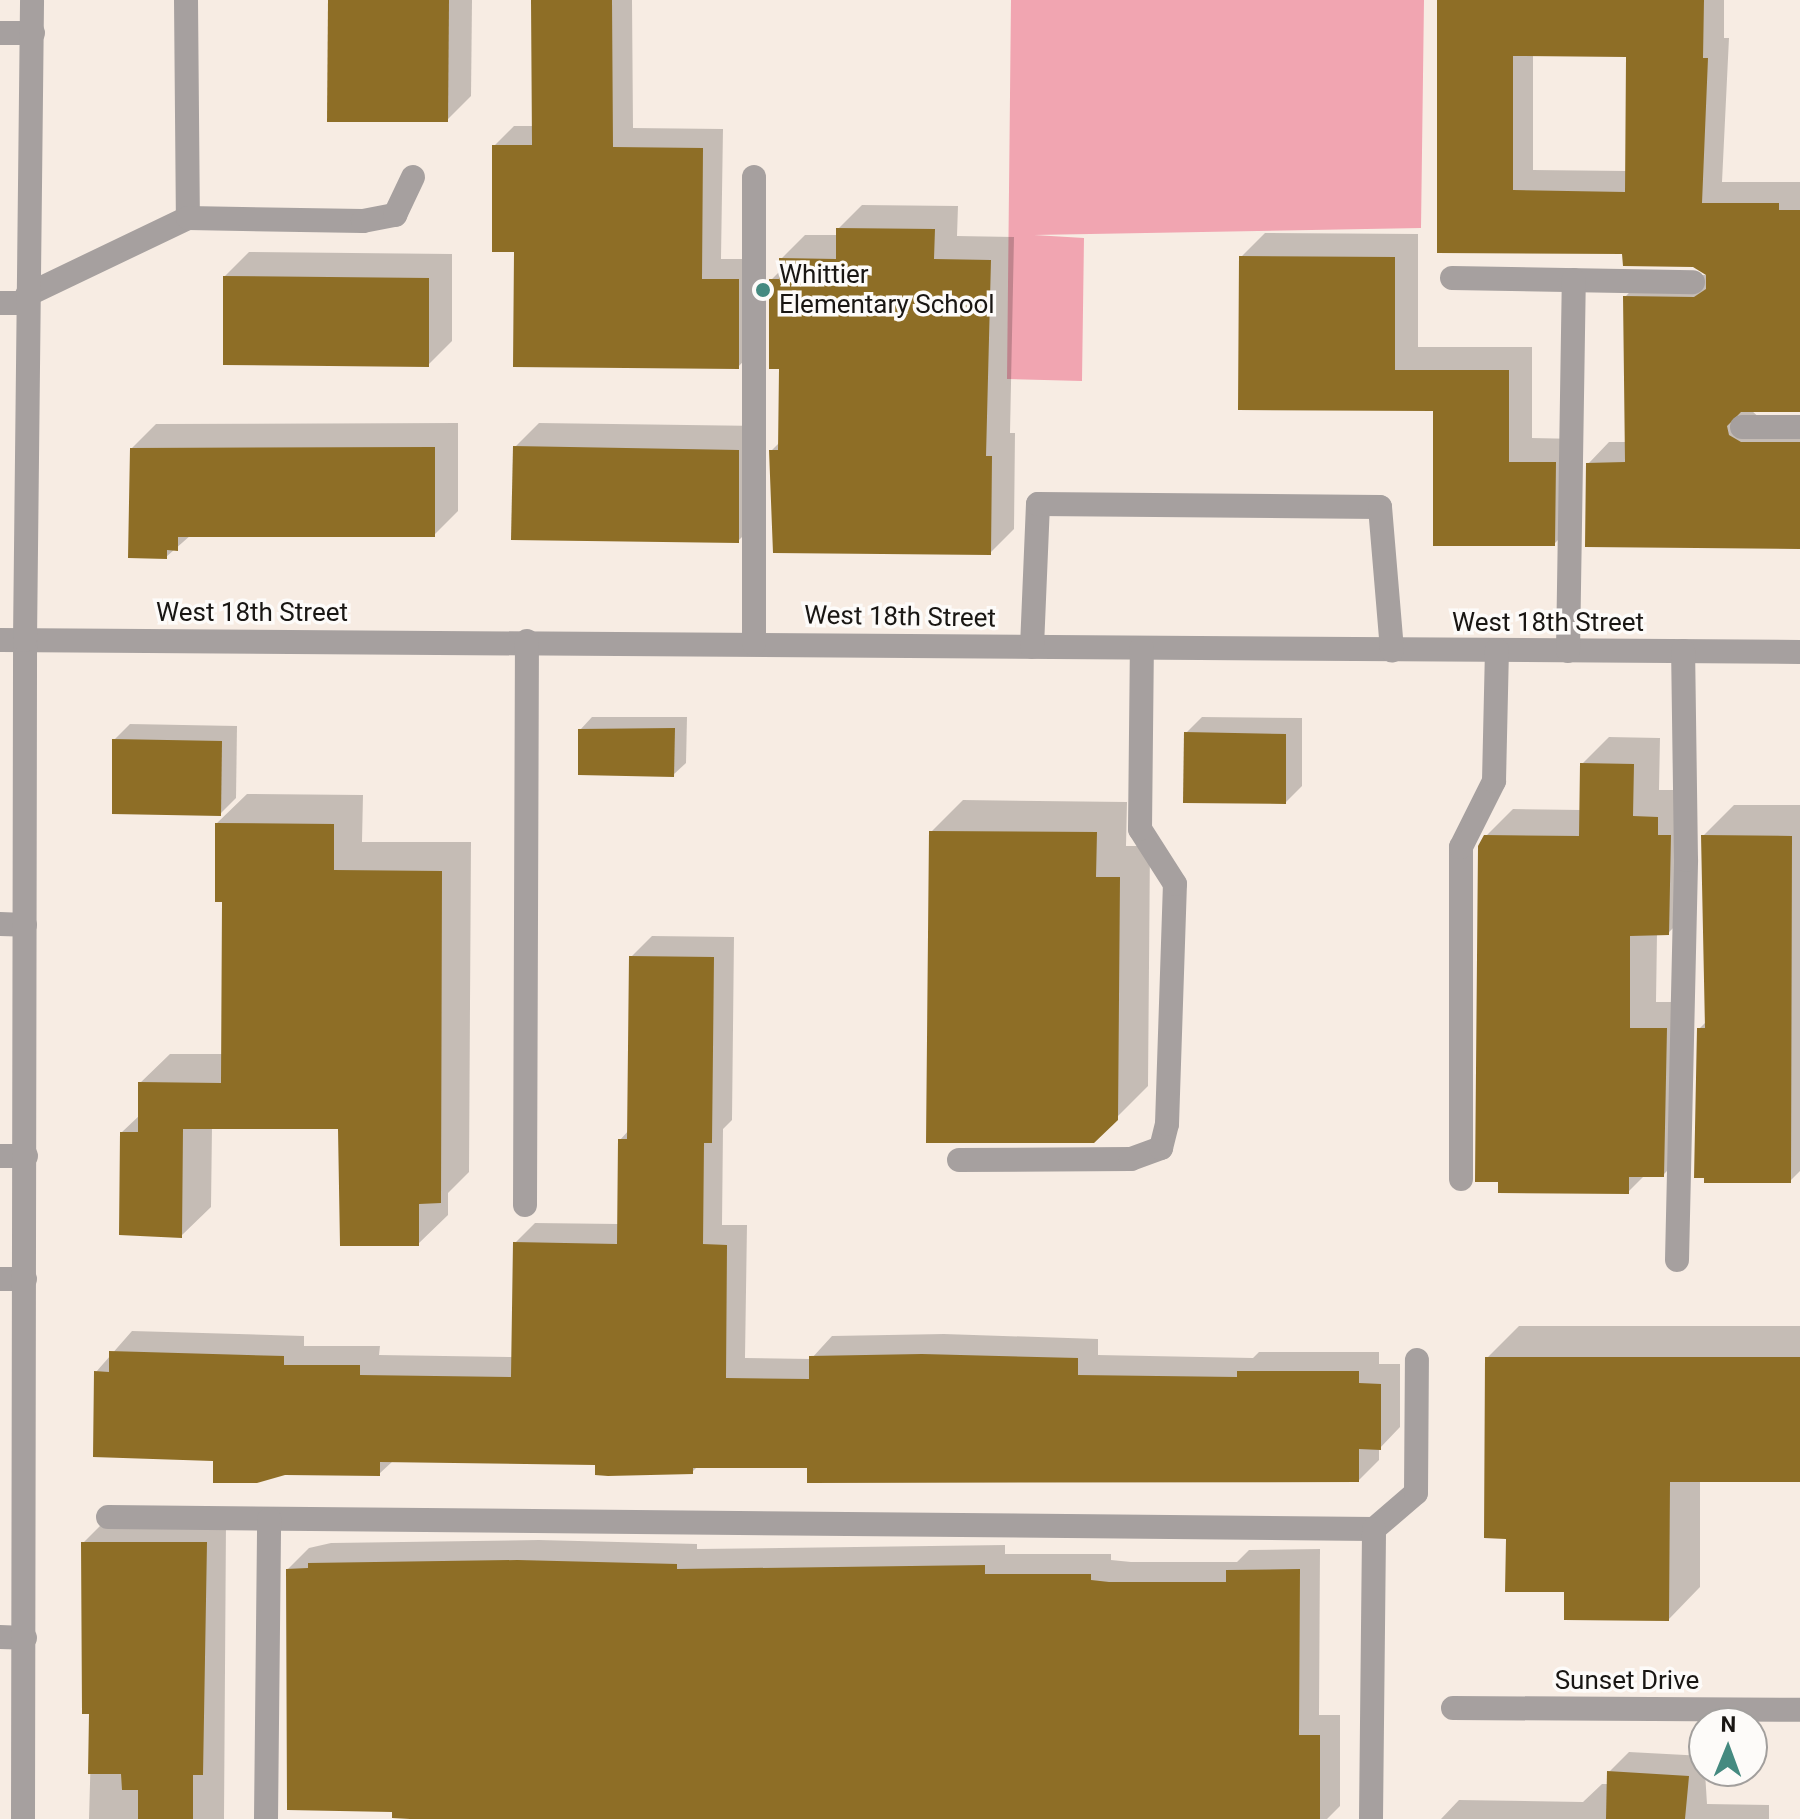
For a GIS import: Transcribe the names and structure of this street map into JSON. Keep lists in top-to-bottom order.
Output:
{
  "streets": {
    "street": ["West 18th Street", "Sunset Drive"]
  },
  "places": ["Whittier Elementary School"],
  "north": "top"
}
